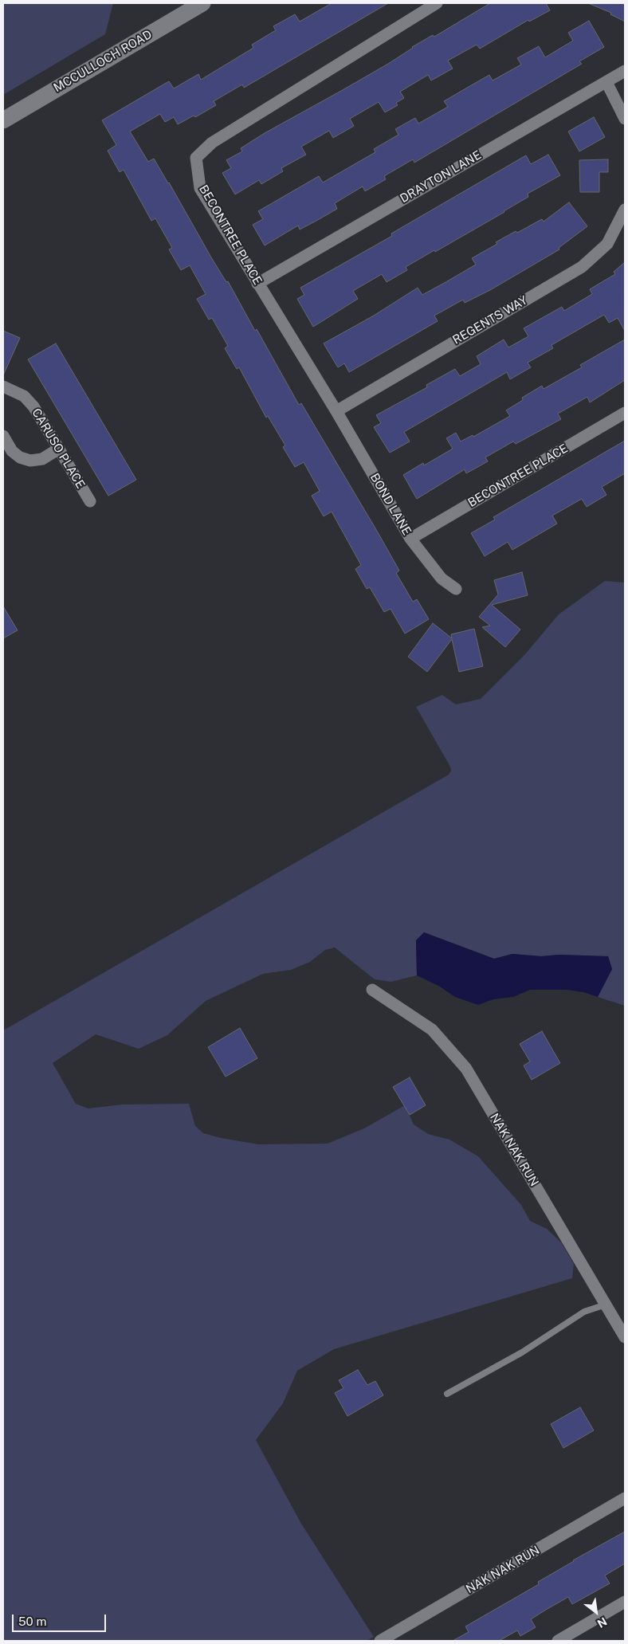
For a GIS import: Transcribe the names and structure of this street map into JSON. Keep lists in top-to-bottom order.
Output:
{
  "streets": {
    "main road": ["MCCULLOCH ROAD"],
    "street": [
      "DRAYTON LANE",
      "BECONTREE PLACE",
      "REGENTS WAY",
      "CARUSO PLACE",
      "BOND LANE",
      "NAK NAK RUN"
    ]
  },
  "crossings": [
    ["DRAYTON LANE", "BECONTREE PLACE"],
    ["BECONTREE PLACE", "REGENTS WAY"],
    ["BECONTREE PLACE", "BOND LANE"],
    ["REGENTS WAY", "BOND LANE"]
  ],
  "scale_bar": "50 m",
  "north": "bottom right"
}
